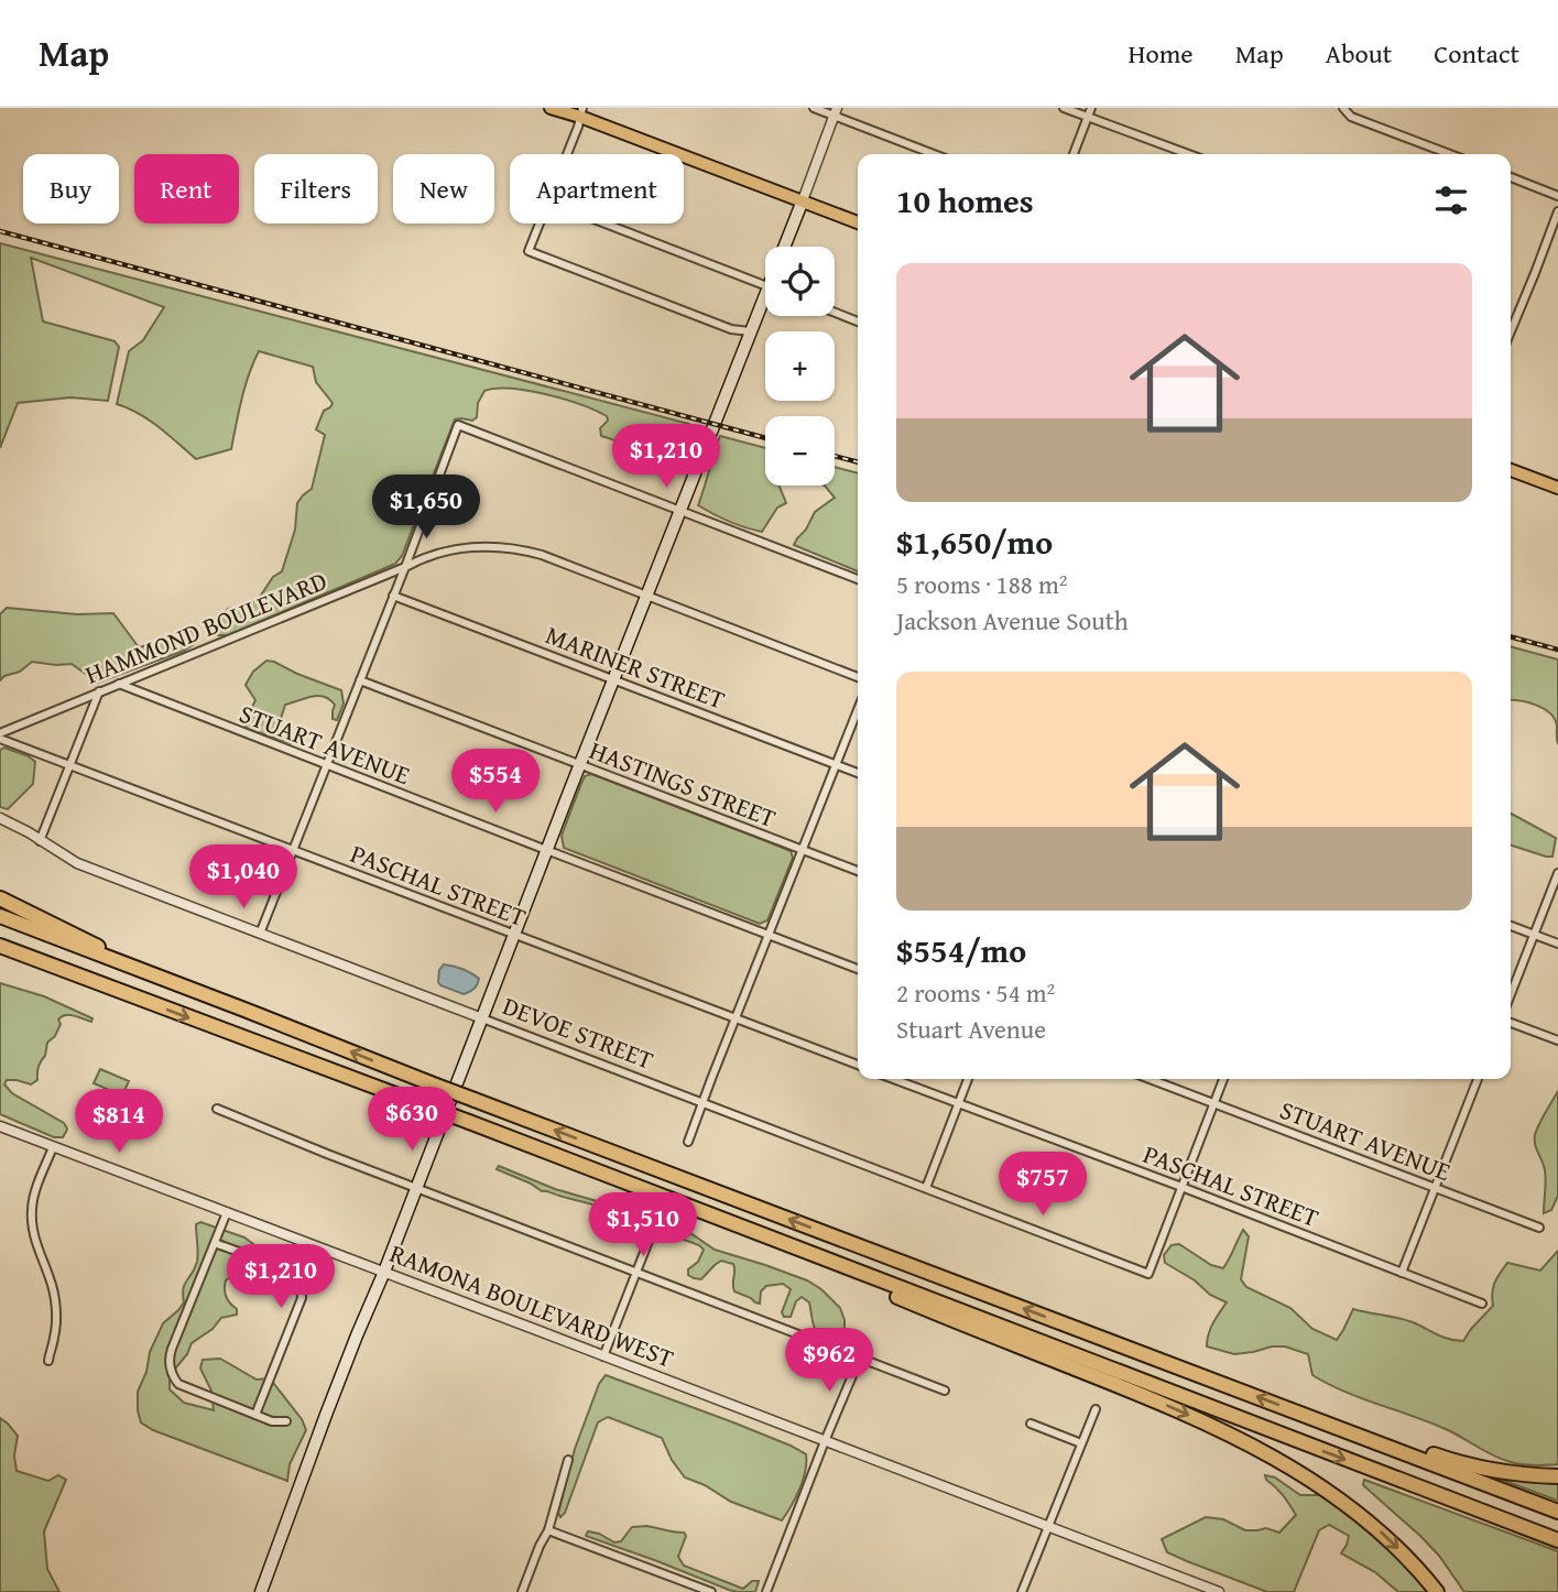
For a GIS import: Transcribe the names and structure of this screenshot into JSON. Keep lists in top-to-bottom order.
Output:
{
  "streets": {
    "street": [
      "HAMMOND BOULEVARD",
      "MARINER STREET",
      "STUART AVENUE",
      "HASTINGS STREET",
      "PASCHAL STREET",
      "DEVOE STREET",
      "RAMONA BOULEVARD WEST"
    ]
  },
  "crossings": [
    ["HAMMOND BOULEVARD", "STUART AVENUE"],
    ["HAMMOND BOULEVARD", "PASCHAL STREET"],
    ["PASCHAL STREET", "DEVOE STREET"]
  ],
  "page": {
    "header": "Map",
    "nav": [
      "Home",
      "Map",
      "About",
      "Contact"
    ],
    "chip": [
      "Buy",
      "Rent",
      "Filters",
      "New",
      "Apartment"
    ],
    "heading": "10 homes",
    "map_buttons": ["+", "−"],
    "list": [
      {
        "name": "$1,650/mo",
        "note": "5 rooms · 188 m² · Jackson Avenue South"
      },
      {
        "name": "$554/mo",
        "note": "2 rooms · 54 m² · Stuart Avenue"
      }
    ],
    "price": [
      "$1,210",
      "$1,650",
      "$554",
      "$1,040",
      "$630",
      "$814",
      "$757",
      "$1,510",
      "$1,210",
      "$962"
    ]
  }
}
